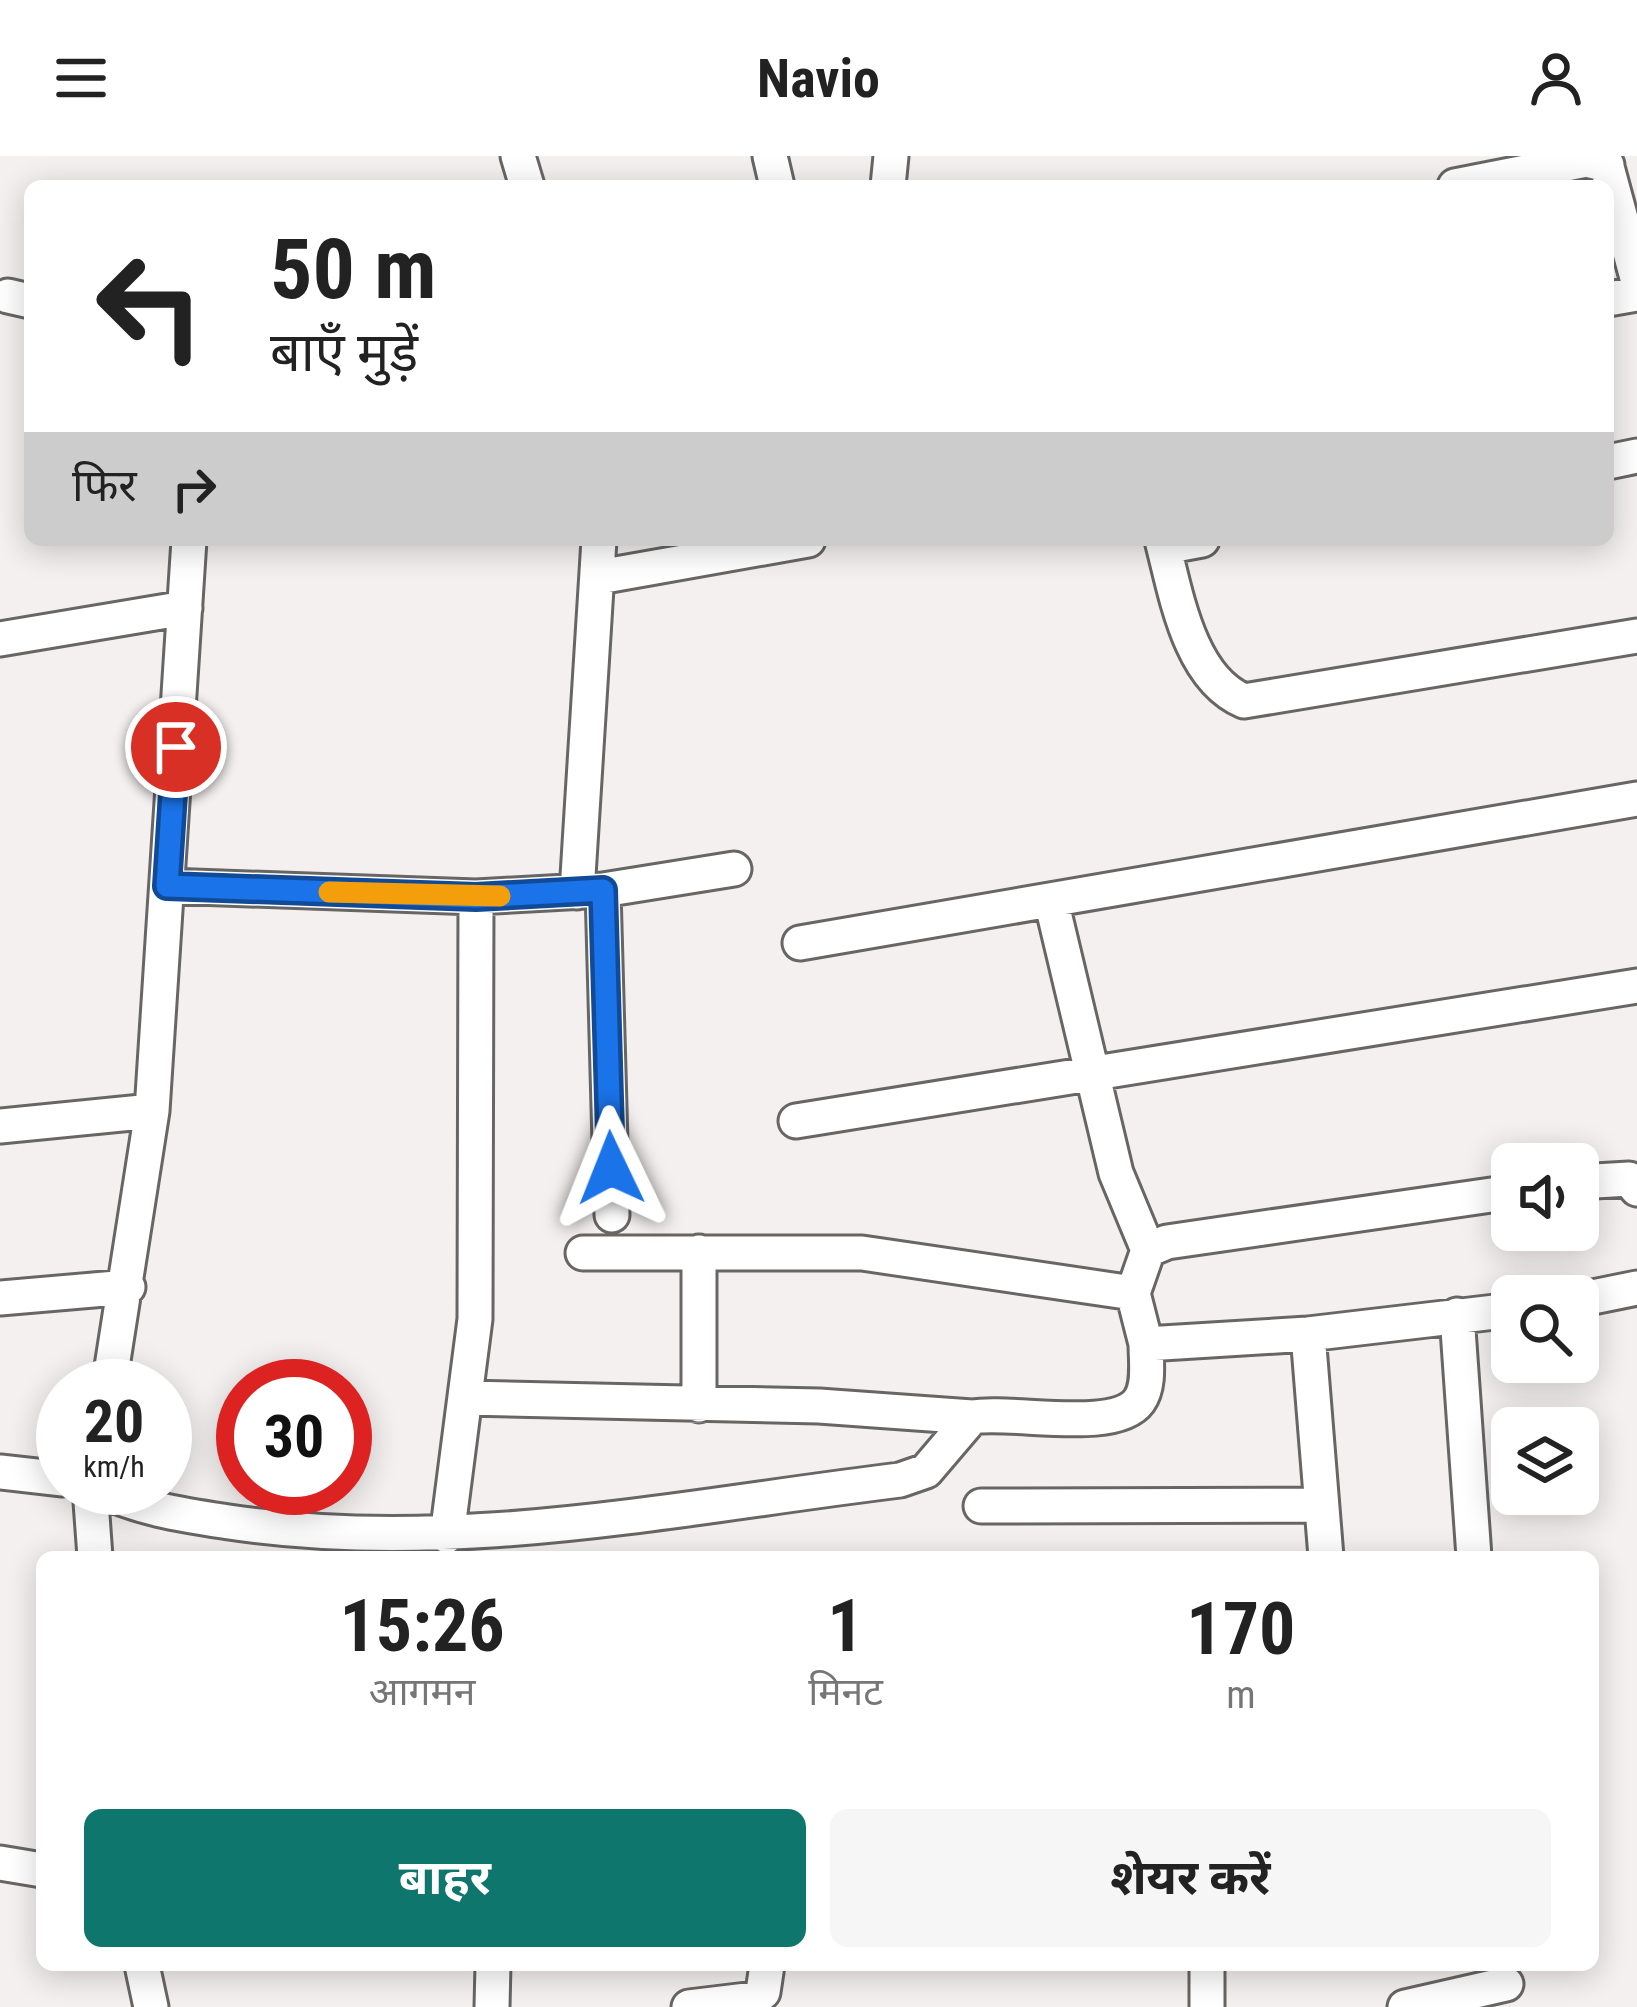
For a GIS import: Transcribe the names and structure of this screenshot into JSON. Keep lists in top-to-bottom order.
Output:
{
  "page": {
    "header": "Navio",
    "turn": ["50 m", "बाएँ मुड़ें"],
    "then": "फिर",
    "speed": "20 km/h",
    "limit": "30",
    "eta": [
      "15:26",
      "आगमन",
      "1",
      "मिनट",
      "170",
      "m"
    ],
    "buttons": ["बाहर", "शेयर करें"]
  }
}
